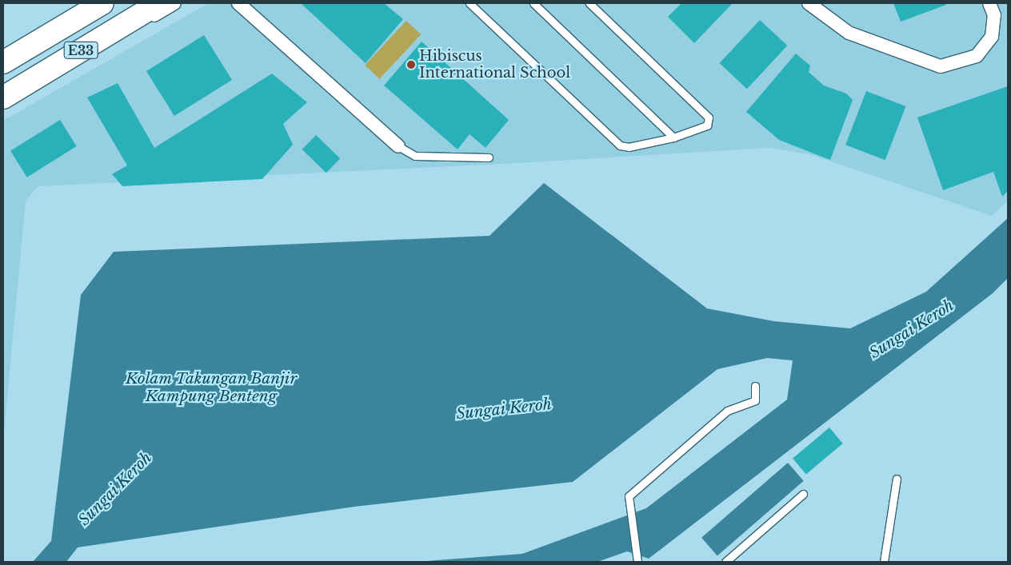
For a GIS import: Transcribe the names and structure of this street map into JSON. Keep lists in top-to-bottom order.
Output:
{
  "streets": {
    "highway": ["E33"]
  },
  "water": ["Sungai Keroh", "Kolam Takungan Banjir Kampung Benteng"],
  "places": ["Hibiscus International School"]
}
